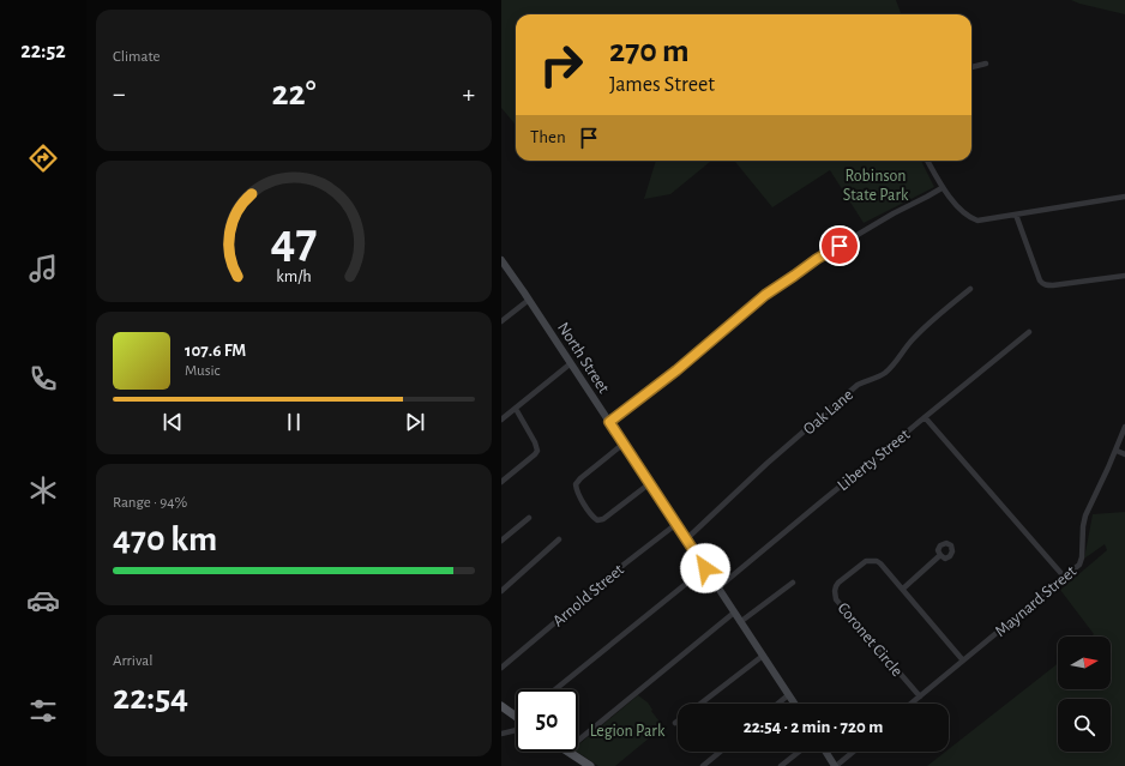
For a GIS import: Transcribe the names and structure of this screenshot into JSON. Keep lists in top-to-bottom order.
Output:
{
  "streets": {
    "main road": ["North Street"],
    "street": [
      "Oak Lane",
      "Liberty Street",
      "Arnold Street",
      "Maynard Street",
      "Coronet Circle"
    ]
  },
  "crossings": [
    ["North Street", "Oak Lane"],
    ["North Street", "Liberty Street"],
    ["North Street", "Arnold Street"],
    ["Maynard Street", "Coronet Circle"]
  ],
  "parks": ["Robinson State Park", "Legion Park"],
  "north": "right",
  "page": {
    "tabs": "22:52",
    "tile": [
      "Climate",
      ["Range · 94%", "470 km"],
      ["Arrival", "22:54"]
    ],
    "turn": ["270 m", "James Street"],
    "heat": ["−", "22°", "+"],
    "then": "Then",
    "song": ["107.6 FM", "Music"],
    "limit": "50",
    "trip": "22:54 · 2 min · 720 m",
    "gauge": ["47", "km/h"]
  }
}
